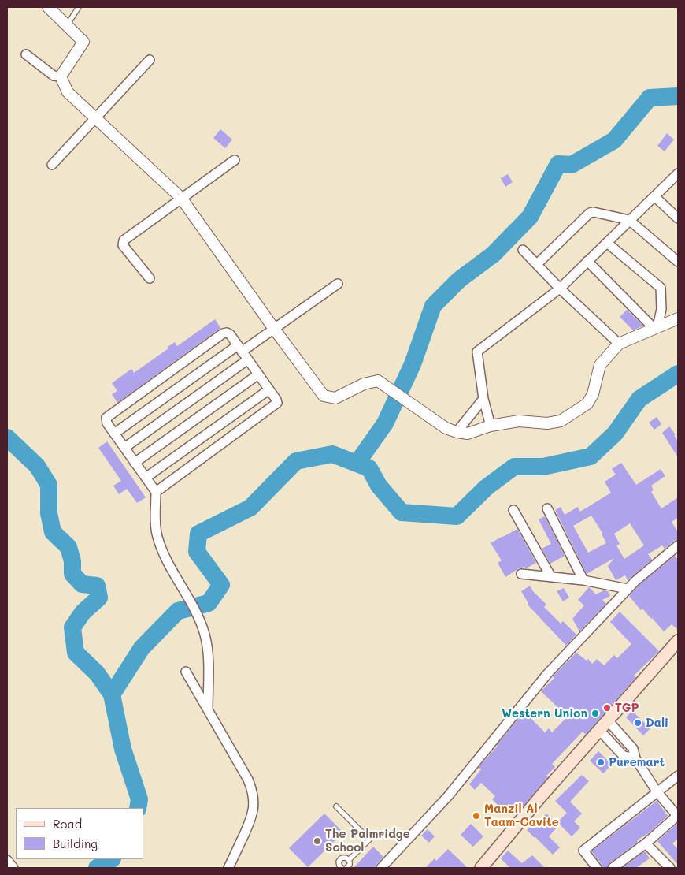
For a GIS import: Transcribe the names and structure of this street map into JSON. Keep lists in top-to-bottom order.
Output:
{
  "places": [
    "TGP",
    "Western Union",
    "Dali",
    "Puremart",
    "Manzil Al Taam-Cavite",
    "The Palmridge School"
  ],
  "legend": ["Road", "Building"]
}
